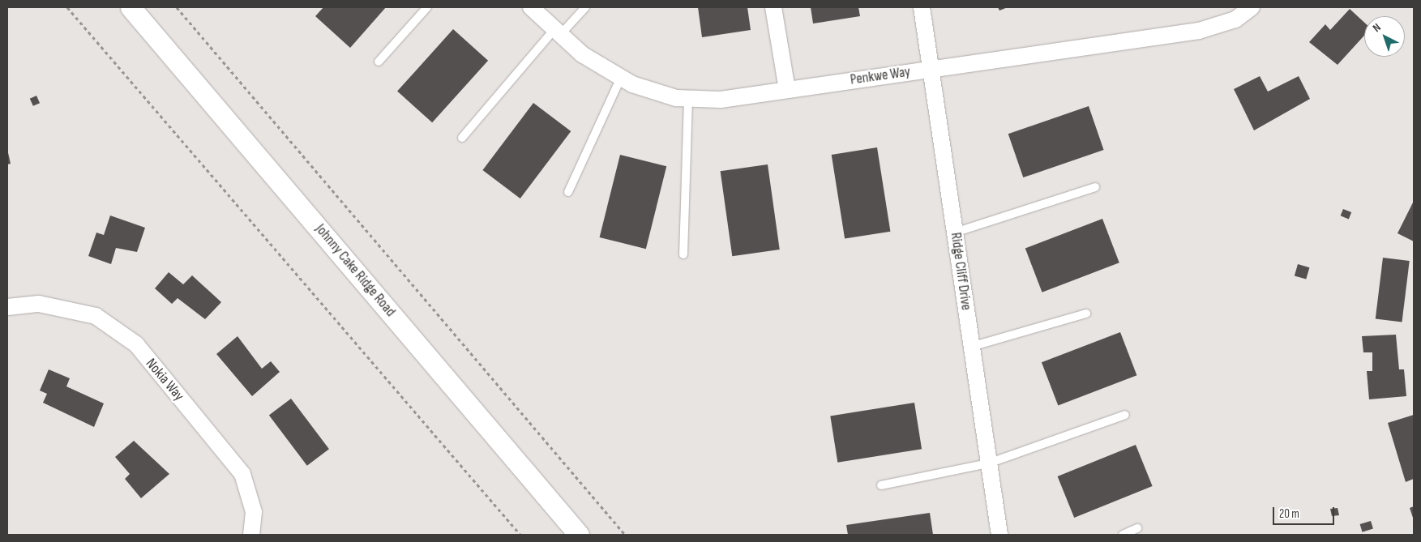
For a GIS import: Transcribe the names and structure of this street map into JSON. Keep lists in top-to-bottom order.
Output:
{
  "streets": {
    "street": [
      "Penkwe Way",
      "Johnny Cake Ridge Road",
      "Ridge Cliff Drive",
      "Nokia Way"
    ]
  },
  "crossings": [
    ["Penkwe Way", "Ridge Cliff Drive"]
  ],
  "scale_bar": "20 m",
  "north": "top left"
}
